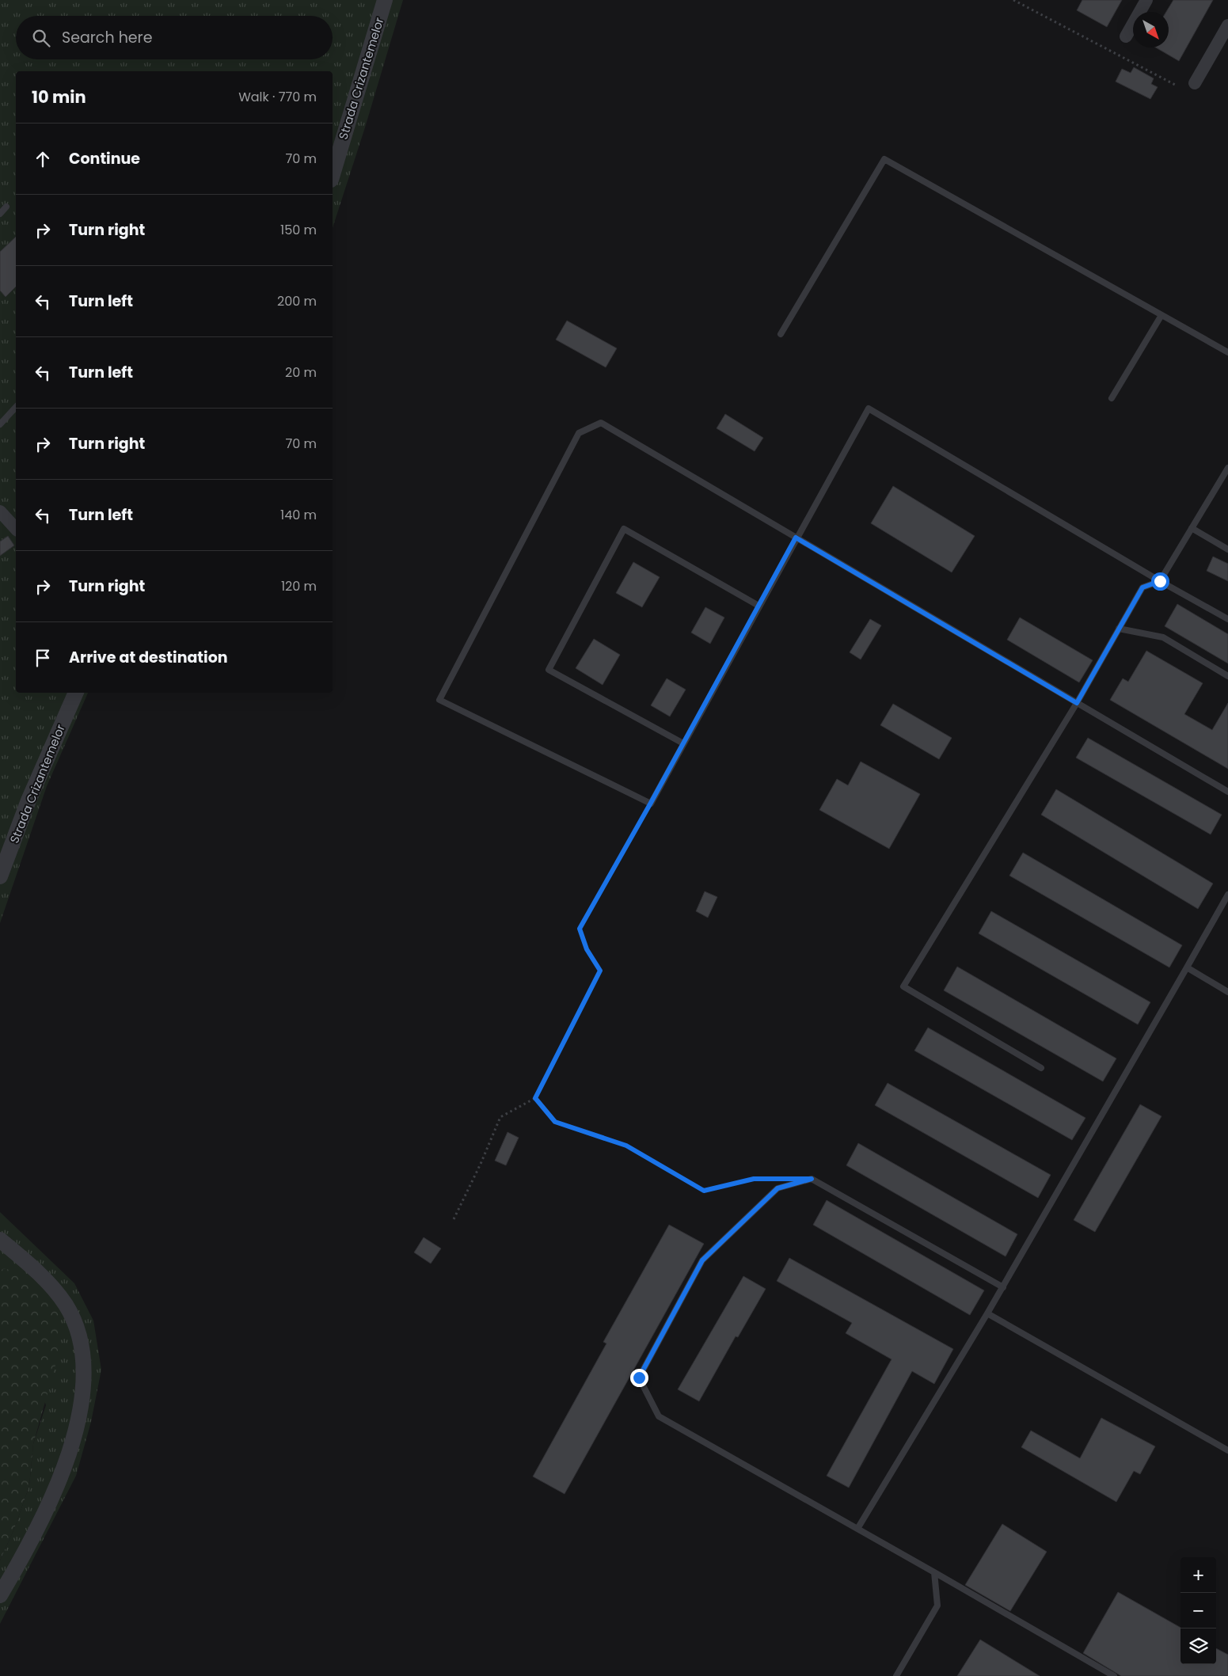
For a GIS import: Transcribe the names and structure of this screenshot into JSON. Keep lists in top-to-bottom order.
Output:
{
  "streets": {
    "street": ["Strada Crizantemelor"]
  },
  "north": "bottom right",
  "page": {
    "search": "Search here",
    "heading": ["10 min", "Walk · 770 m"],
    "list": [
      ["Continue", "70 m"],
      ["Turn right", "150 m"],
      ["Turn left", "200 m"],
      ["Turn left", "20 m"],
      ["Turn right", "70 m"],
      ["Turn left", "140 m"],
      ["Turn right", "120 m"],
      "Arrive at destination"
    ],
    "map_buttons": ["+", "−"]
  }
}
